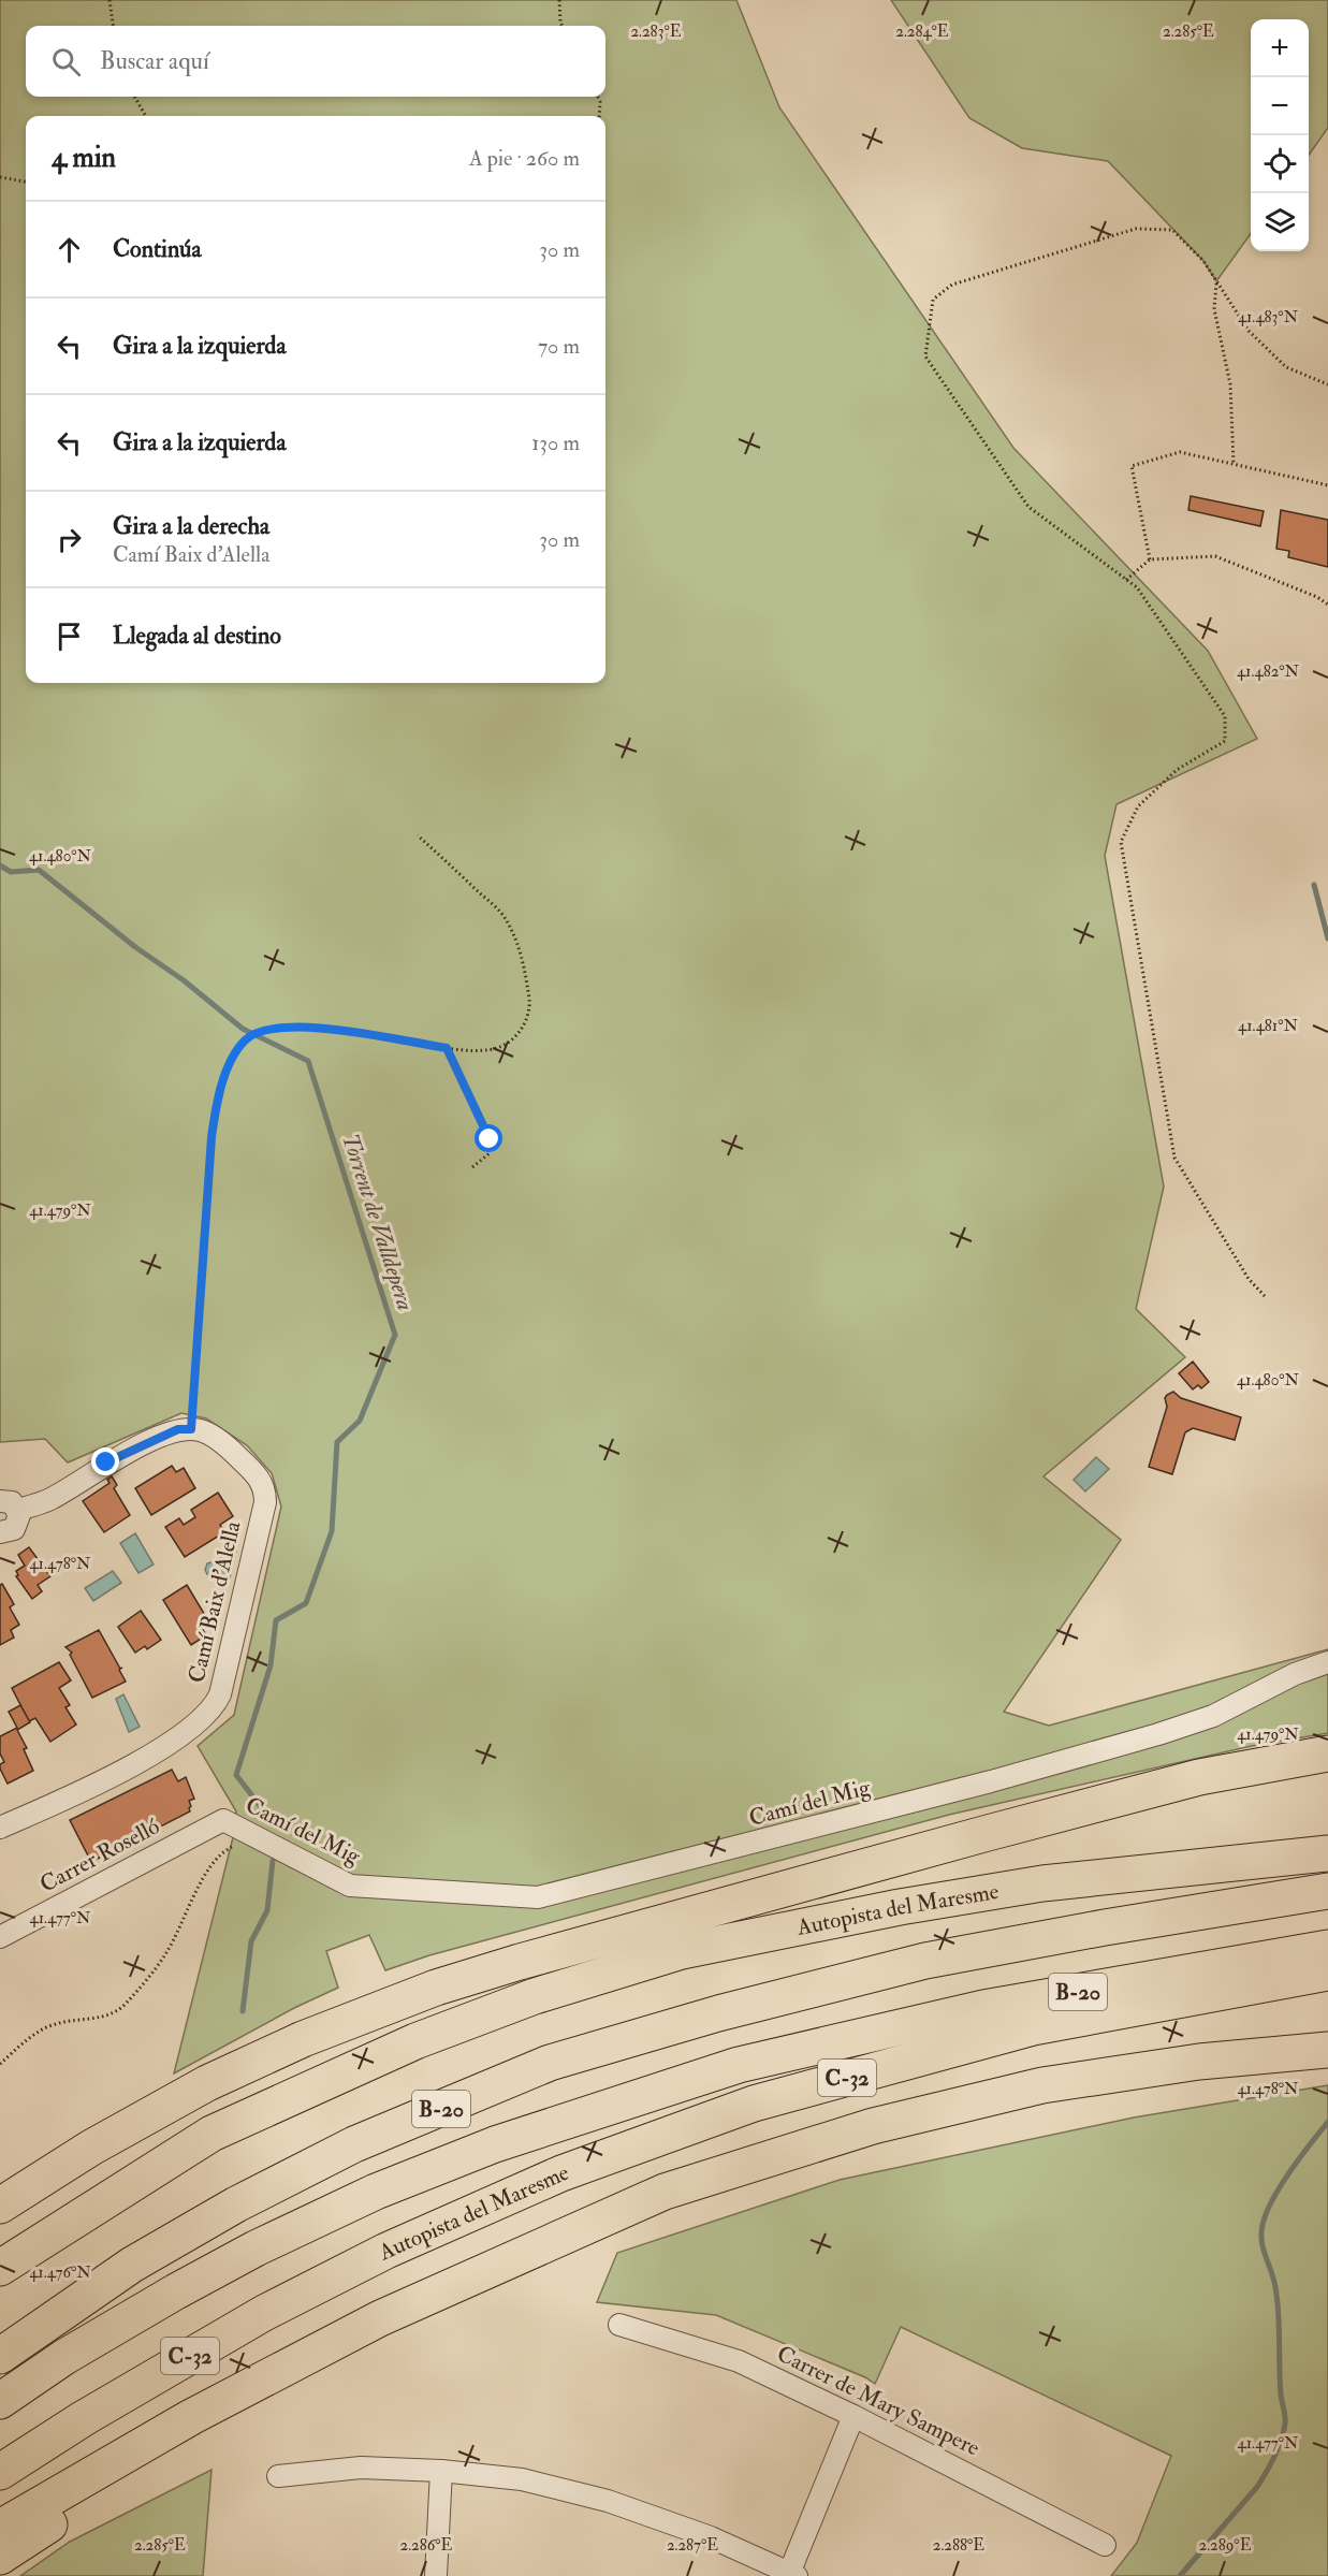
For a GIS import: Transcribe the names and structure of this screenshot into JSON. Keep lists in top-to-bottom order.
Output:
{
  "streets": {
    "highway": ["Autopista del Maresme", "B-20", "C-32"],
    "street": [
      "Camí Baix d'Alella",
      "Camí del Mig",
      "Carrer Roselló",
      "Carrer de Mary Sampere"
    ]
  },
  "crossings": [
    ["Camí del Mig", "Carrer Roselló"]
  ],
  "water": ["Torrent de Valldepera"],
  "page": {
    "map_buttons": ["+", "−"],
    "search": "Buscar aquí",
    "heading": ["4 min", "A pie · 260 m"],
    "list": [
      ["Continúa", "30 m"],
      ["Gira a la izquierda", "70 m"],
      ["Gira a la izquierda", "130 m"],
      ["Gira a la derecha", "Camí Baix d'Alella", "30 m"],
      "Llegada al destino"
    ]
  },
  "coordinates": [
    "2.284°E",
    "2.283°E",
    "2.285°E",
    "41.483°N",
    "41.482°N",
    "41.480°N",
    "41.481°N",
    "41.479°N",
    "41.478°N",
    "41.477°N",
    "41.476°N",
    "2.286°E",
    "2.287°E",
    "2.288°E",
    "2.289°E"
  ]
}
